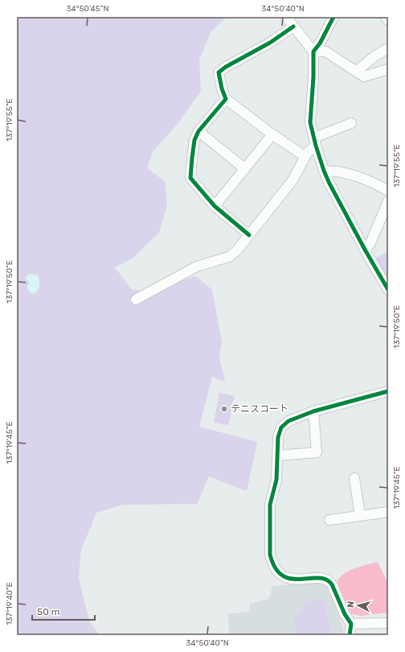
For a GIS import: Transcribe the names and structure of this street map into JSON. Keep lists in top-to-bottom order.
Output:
{
  "places": ["テニスコート"],
  "scale_bar": "50 m",
  "north": "left",
  "coordinates": [
    "34°50'45\"N",
    "34°50'40\"N",
    "137°19'55\"E",
    "137°19'50\"E",
    "137°19'45\"E",
    "137°19'40\"E"
  ]
}
